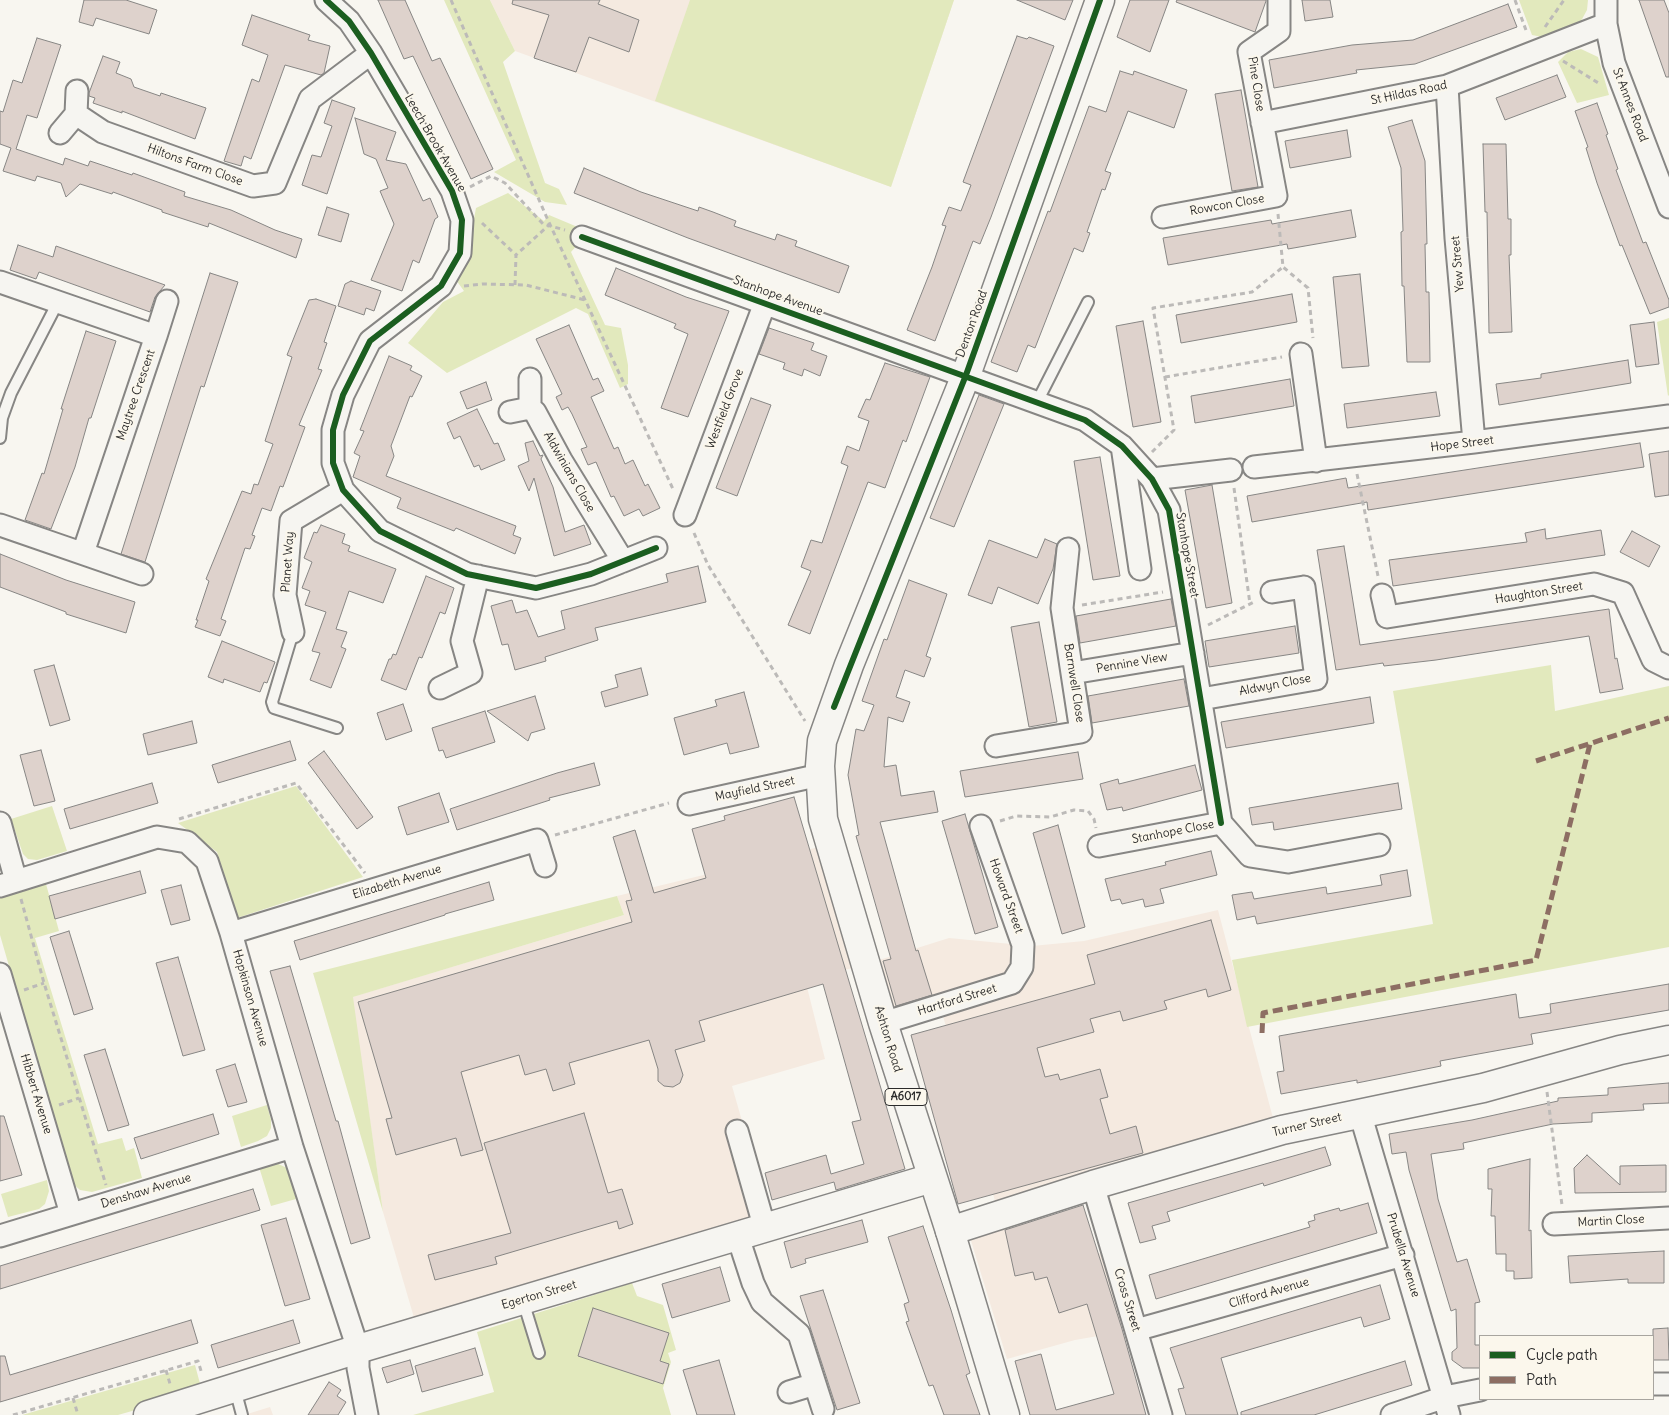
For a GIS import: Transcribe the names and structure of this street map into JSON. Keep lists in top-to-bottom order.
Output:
{
  "streets": {
    "main road": [
      "Denton Road",
      "Ashton Road",
      "A6017",
      "Turner Street",
      "Egerton Street"
    ],
    "street": [
      "Pine Close",
      "St Hildas Road",
      "St Annes Road",
      "Leech Brook Avenue",
      "Hiltons Farm Close",
      "Rowcon Close",
      "Yew Street",
      "Stanhope Avenue",
      "Maytree Crescent",
      "Westfield Grove",
      "Hope Street",
      "Aldwinians Close",
      "Stanhope Street",
      "Planet Way",
      "Haughton Street",
      "Pennine View",
      "Barnwell Close",
      "Aldwyn Close",
      "Mayfield Street",
      "Stanhope Close",
      "Elizabeth Avenue",
      "Howard Street",
      "Hopkinson Avenue",
      "Hartford Street",
      "Hibbert Avenue",
      "Denshaw Avenue",
      "Martin Close",
      "Prubella Avenue",
      "Clifford Avenue",
      "Cross Street"
    ]
  },
  "crossings": [
    ["Pine Close", "St Hildas Road"],
    ["Pine Close", "Rowcon Close"],
    ["St Hildas Road", "St Annes Road"],
    ["St Hildas Road", "Rowcon Close"],
    ["St Hildas Road", "Yew Street"],
    ["Leech Brook Avenue", "Hiltons Farm Close"],
    ["Leech Brook Avenue", "Aldwinians Close"],
    ["Leech Brook Avenue", "Planet Way"],
    ["Yew Street", "Hope Street"],
    ["Stanhope Avenue", "Denton Road"],
    ["Stanhope Avenue", "Westfield Grove"],
    ["Stanhope Avenue", "Stanhope Street"],
    ["Denton Road", "Stanhope Street"],
    ["Denton Road", "Mayfield Street"],
    ["Denton Road", "Ashton Road"],
    ["Stanhope Street", "Pennine View"],
    ["Stanhope Street", "Aldwyn Close"],
    ["Stanhope Street", "Stanhope Close"],
    ["Pennine View", "Barnwell Close"],
    ["Mayfield Street", "Ashton Road"],
    ["Elizabeth Avenue", "Hopkinson Avenue"],
    ["Howard Street", "Hartford Street"],
    ["Hopkinson Avenue", "Denshaw Avenue"],
    ["Hopkinson Avenue", "Egerton Street"],
    ["Hartford Street", "Ashton Road"],
    ["Ashton Road", "Turner Street"],
    ["Ashton Road", "Egerton Street"],
    ["Hibbert Avenue", "Denshaw Avenue"],
    ["Turner Street", "Prubella Avenue"],
    ["Turner Street", "Cross Street"],
    ["Prubella Avenue", "Clifford Avenue"],
    ["Clifford Avenue", "Cross Street"]
  ],
  "legend": ["Cycle path", "Path"]
}
